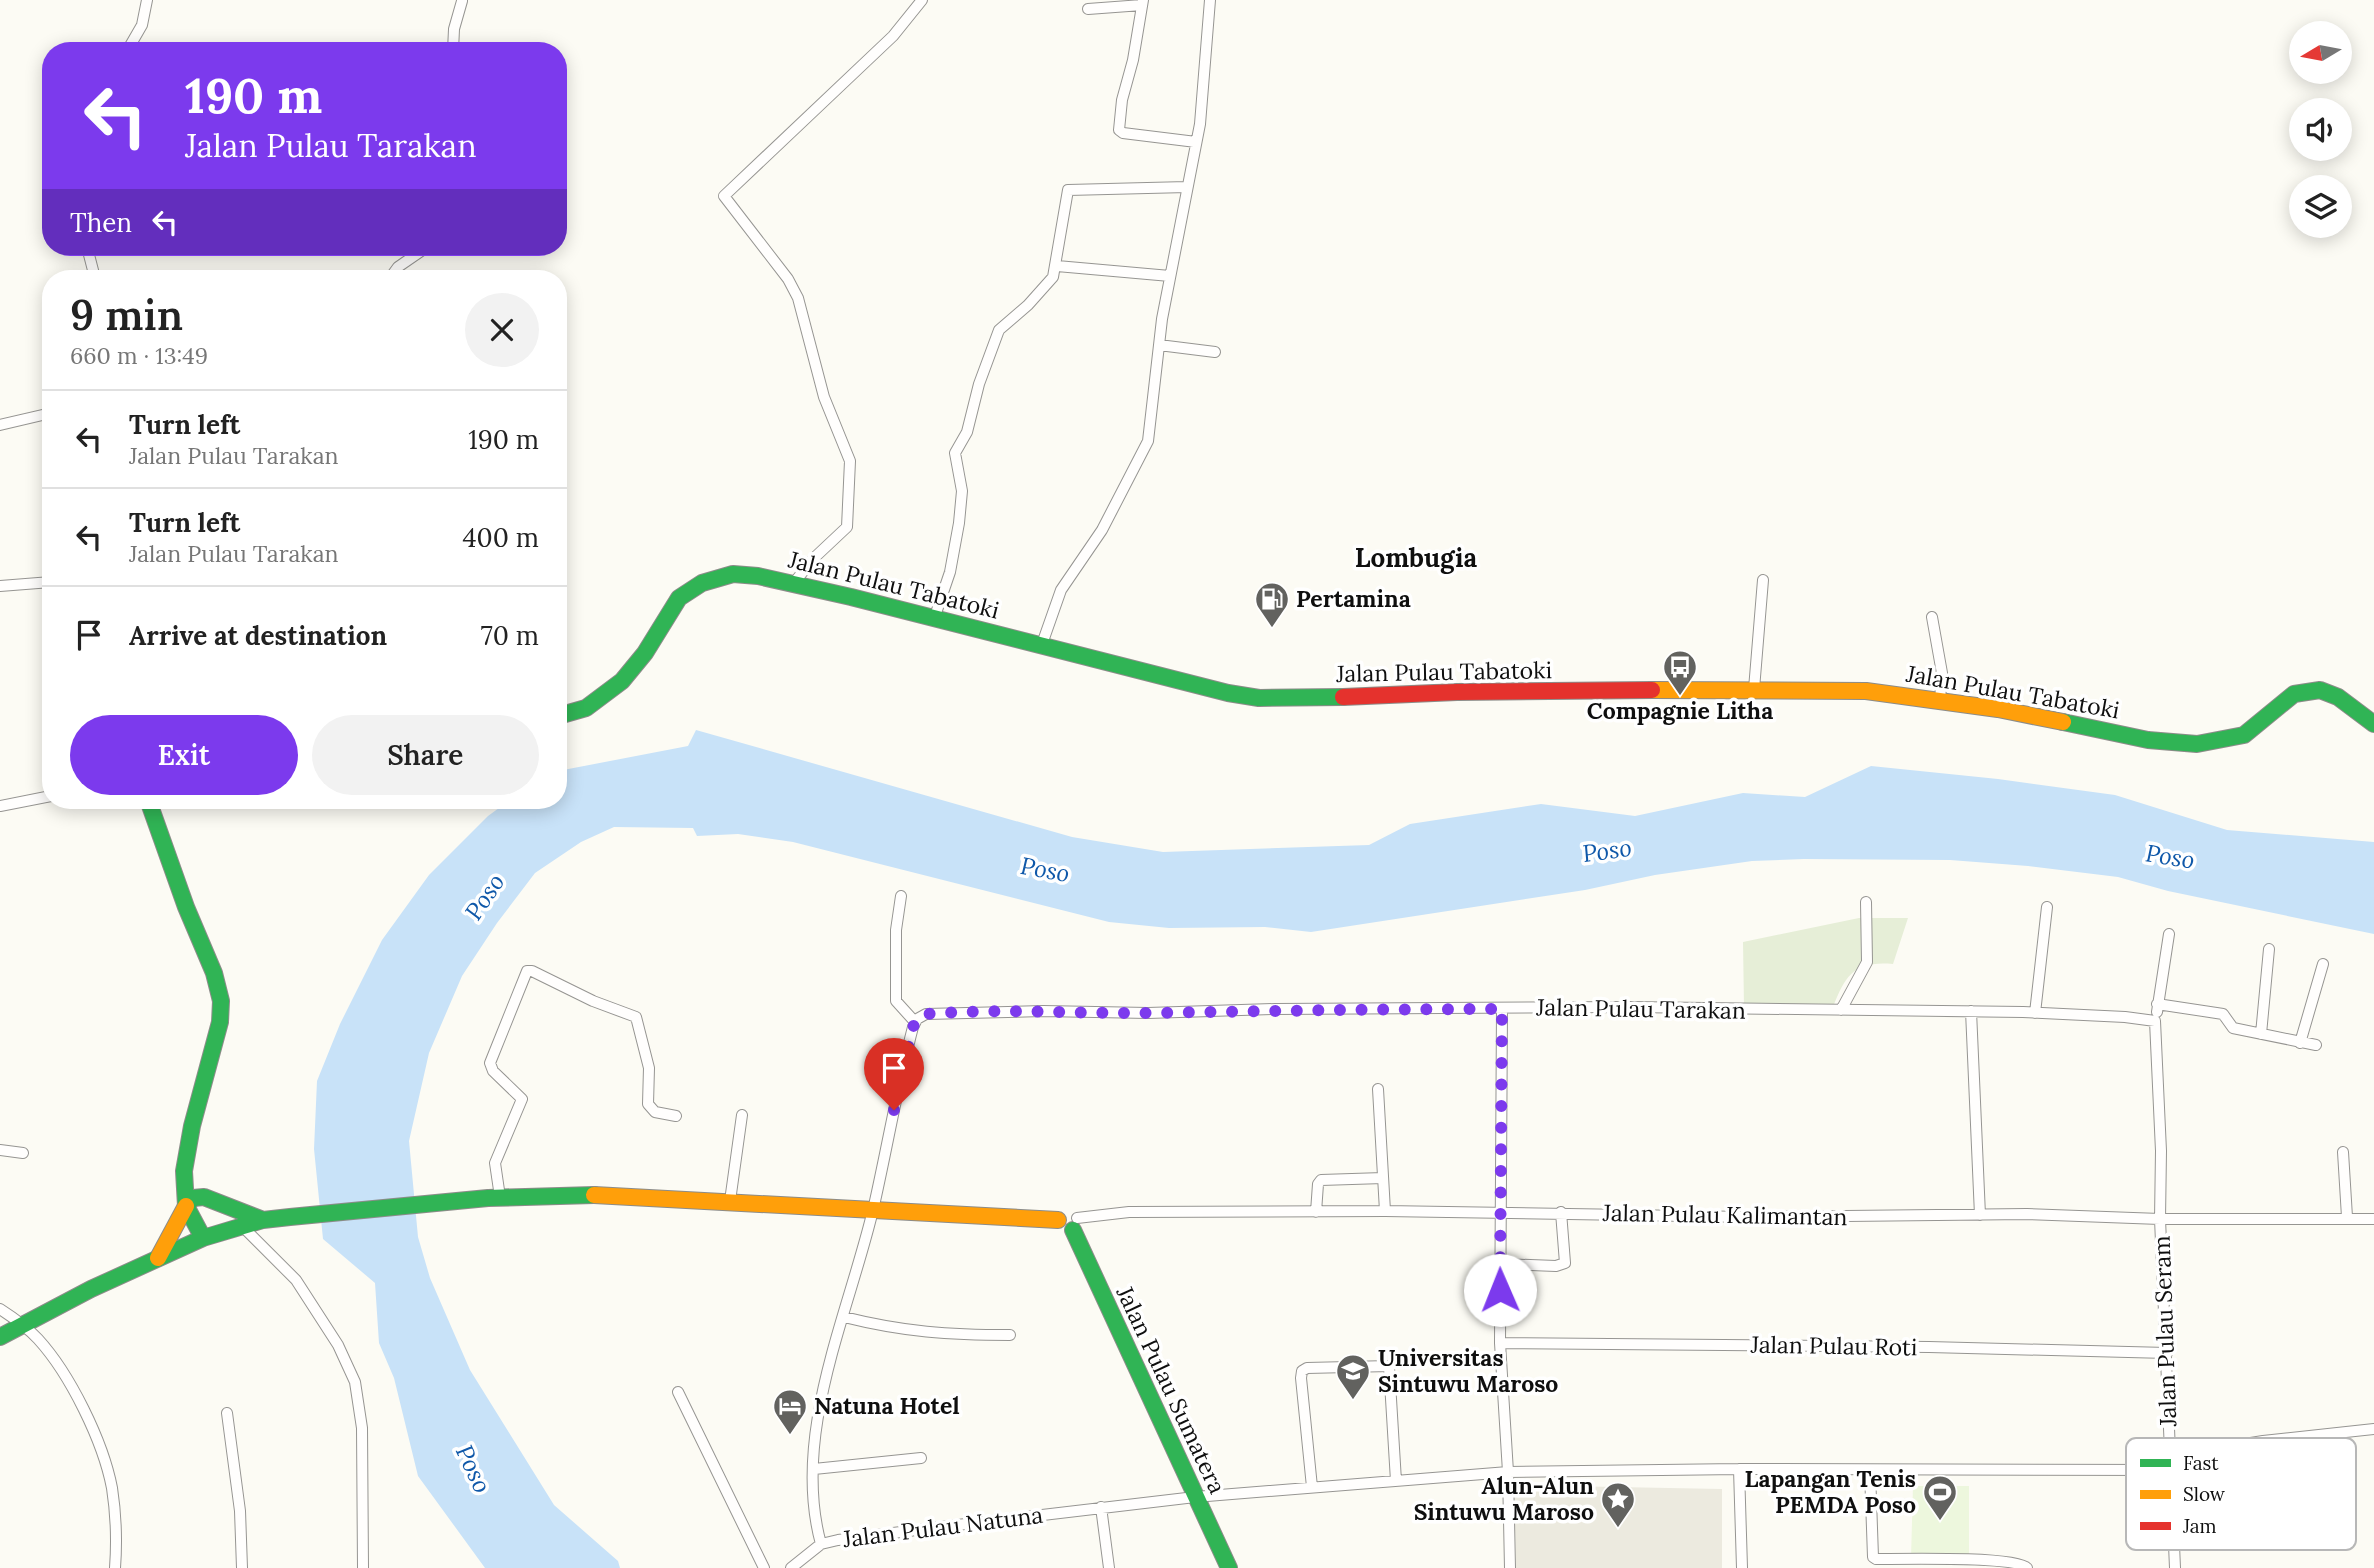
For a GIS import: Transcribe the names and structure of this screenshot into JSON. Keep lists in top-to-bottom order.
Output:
{
  "streets": {
    "main road": ["Jalan Pulau Tabatoki", "Jalan Pulau Sumatera"],
    "street": [
      "Jalan Pulau Tarakan",
      "Jalan Pulau Kalimantan",
      "Jalan Pulau Seram",
      "Jalan Pulau Roti",
      "Jalan Pulau Natuna"
    ]
  },
  "crossings": [
    ["Jalan Pulau Kalimantan", "Jalan Pulau Seram"],
    ["Jalan Pulau Kalimantan", "Jalan Pulau Sumatera"],
    ["Jalan Pulau Seram", "Jalan Pulau Roti"],
    ["Jalan Pulau Sumatera", "Jalan Pulau Natuna"]
  ],
  "districts": ["Lombugia"],
  "water": ["Poso"],
  "places": {
    "fuel station": ["Pertamina"],
    "bus stop": ["Compagnie Litha"],
    "school or university": ["Universitas Sintuwu Maroso"],
    "hotel": ["Natuna Hotel"],
    "sports": ["Lapangan Tenis PEMDA Poso"],
    "place": ["Alun-Alun Sintuwu Maroso"]
  },
  "legend": ["Fast", "Slow", "Jam"],
  "north": "left",
  "page": {
    "turn": ["190 m", "Jalan Pulau Tarakan"],
    "then": "Then",
    "heading": ["9 min", "660 m · 13:49"],
    "list": [
      {
        "name": "Turn left",
        "note": "Jalan Pulau Tarakan",
        "value": "190 m"
      },
      {
        "name": "Turn left",
        "note": "Jalan Pulau Tarakan",
        "value": "400 m"
      },
      {
        "name": "Arrive at destination",
        "value": "70 m"
      }
    ],
    "buttons": ["Exit", "Share"]
  }
}
